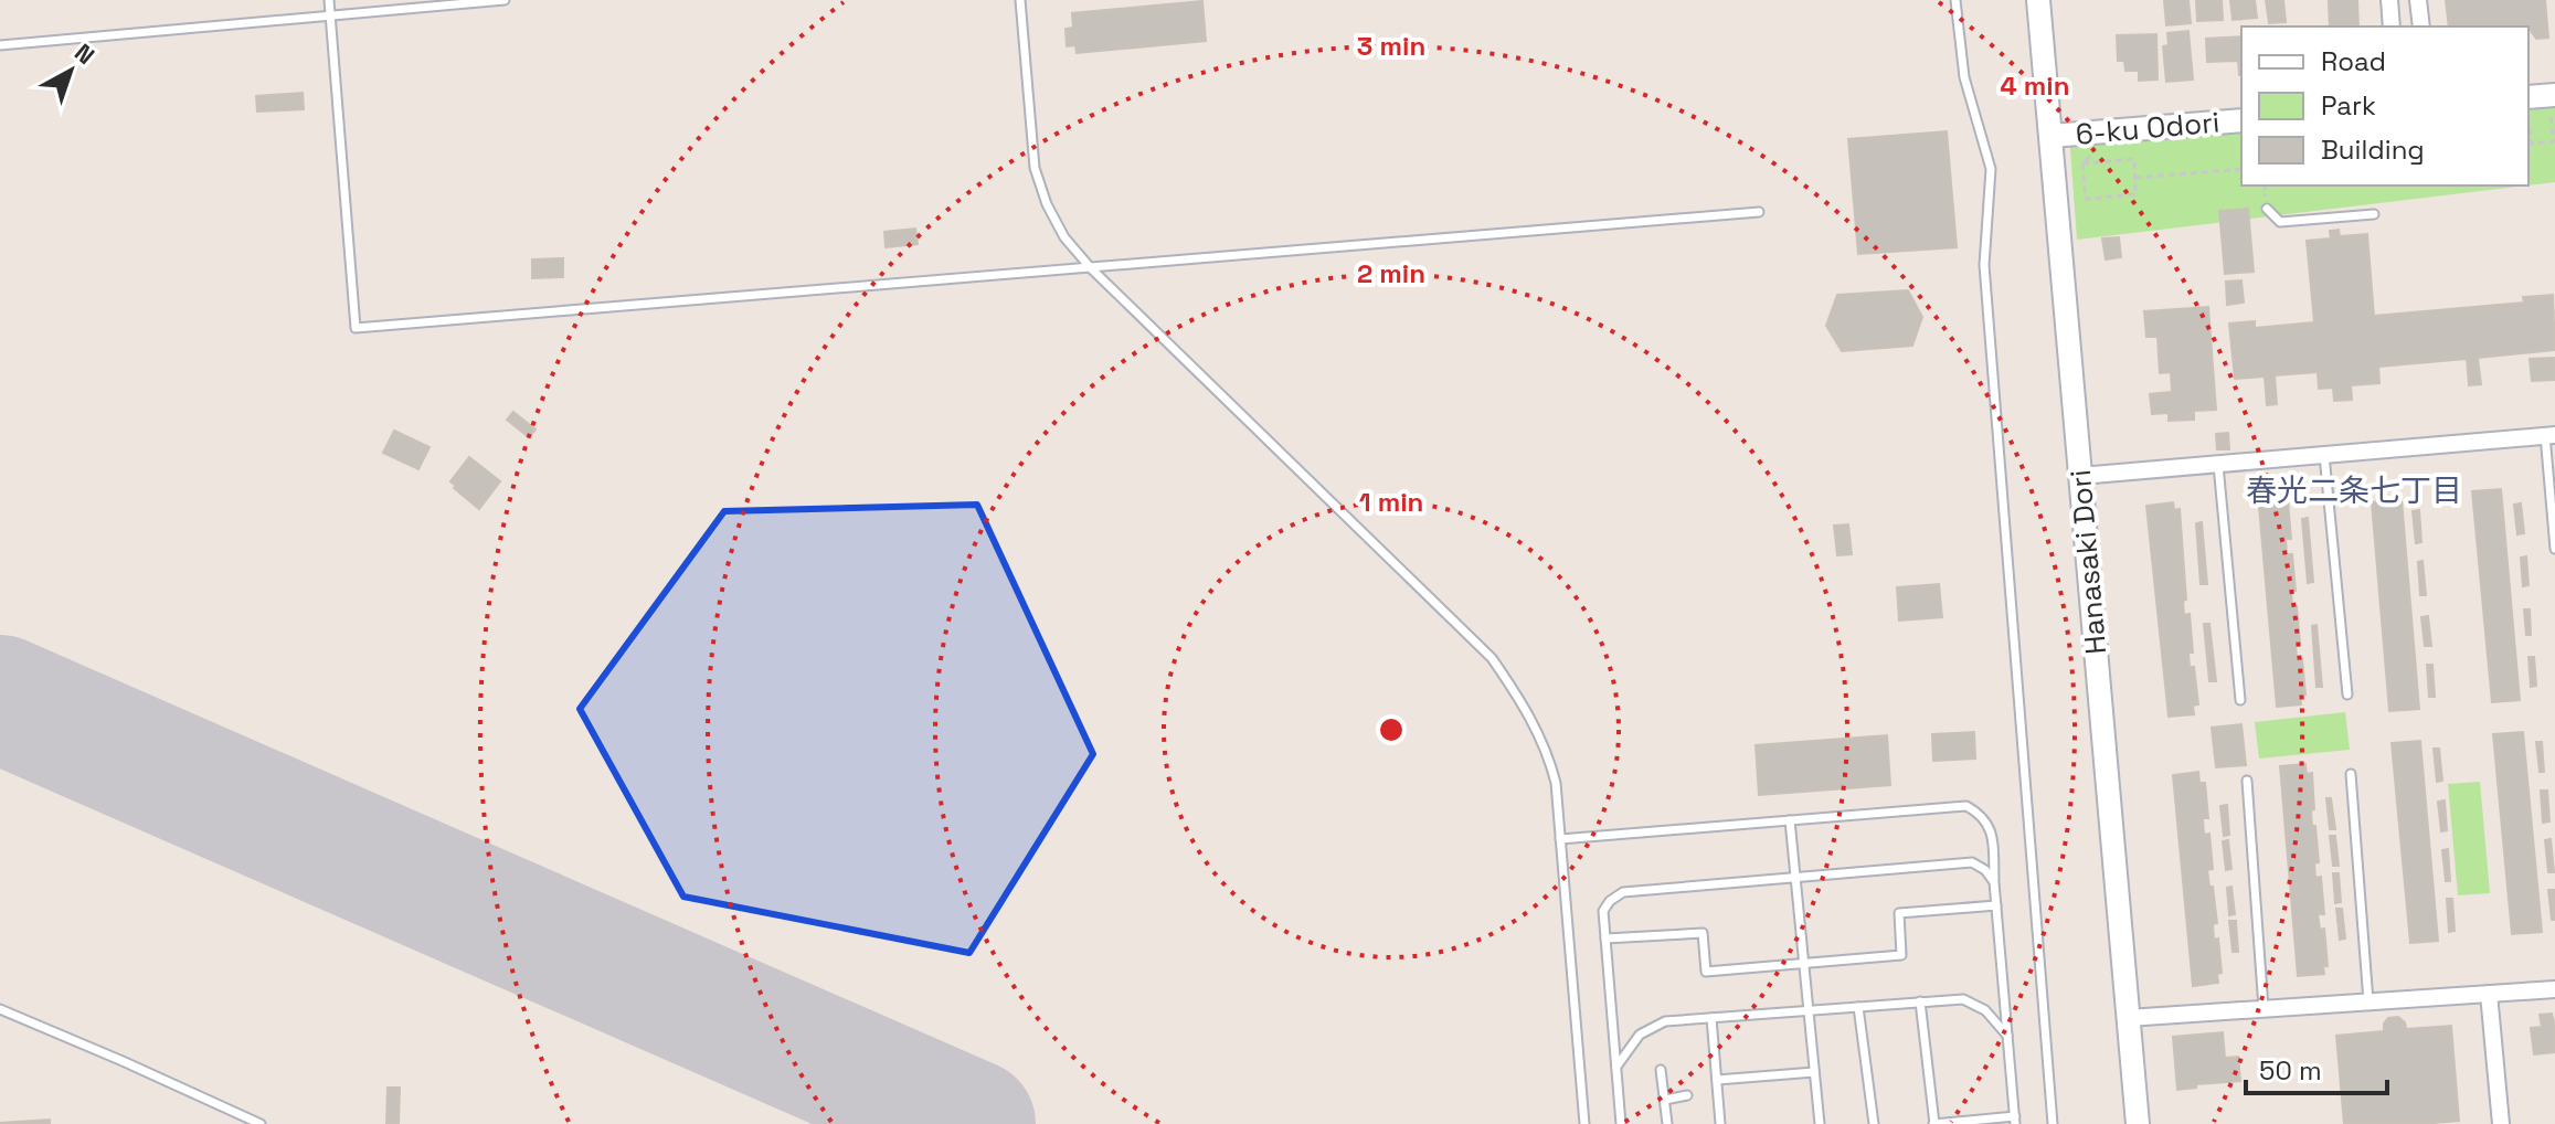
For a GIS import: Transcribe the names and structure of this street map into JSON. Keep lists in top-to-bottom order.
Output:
{
  "streets": {
    "street": ["6-ku Odori", "Hanasaki Dori"]
  },
  "crossings": [
    ["6-ku Odori", "Hanasaki Dori"]
  ],
  "districts": ["春光二条七丁目"],
  "legend": ["Road", "Park", "Building"],
  "scale_bar": "50 m",
  "north": "top right",
  "rings": [
    "3 min",
    "4 min",
    "2 min",
    "1 min"
  ]
}
